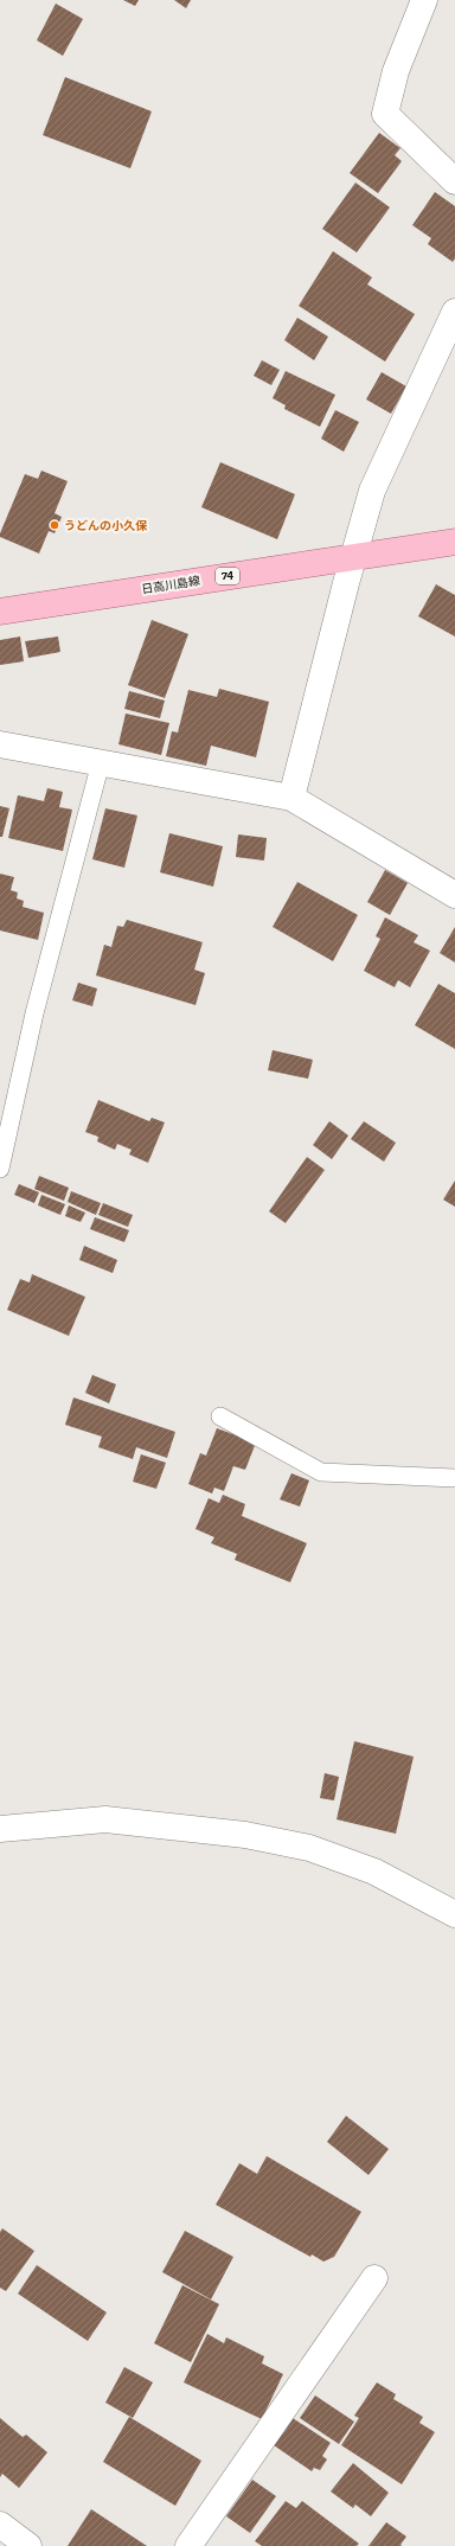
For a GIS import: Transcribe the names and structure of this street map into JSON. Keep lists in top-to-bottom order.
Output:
{
  "streets": {
    "main road": ["74", "日高川島線"]
  },
  "places": ["うどんの小久保"]
}
